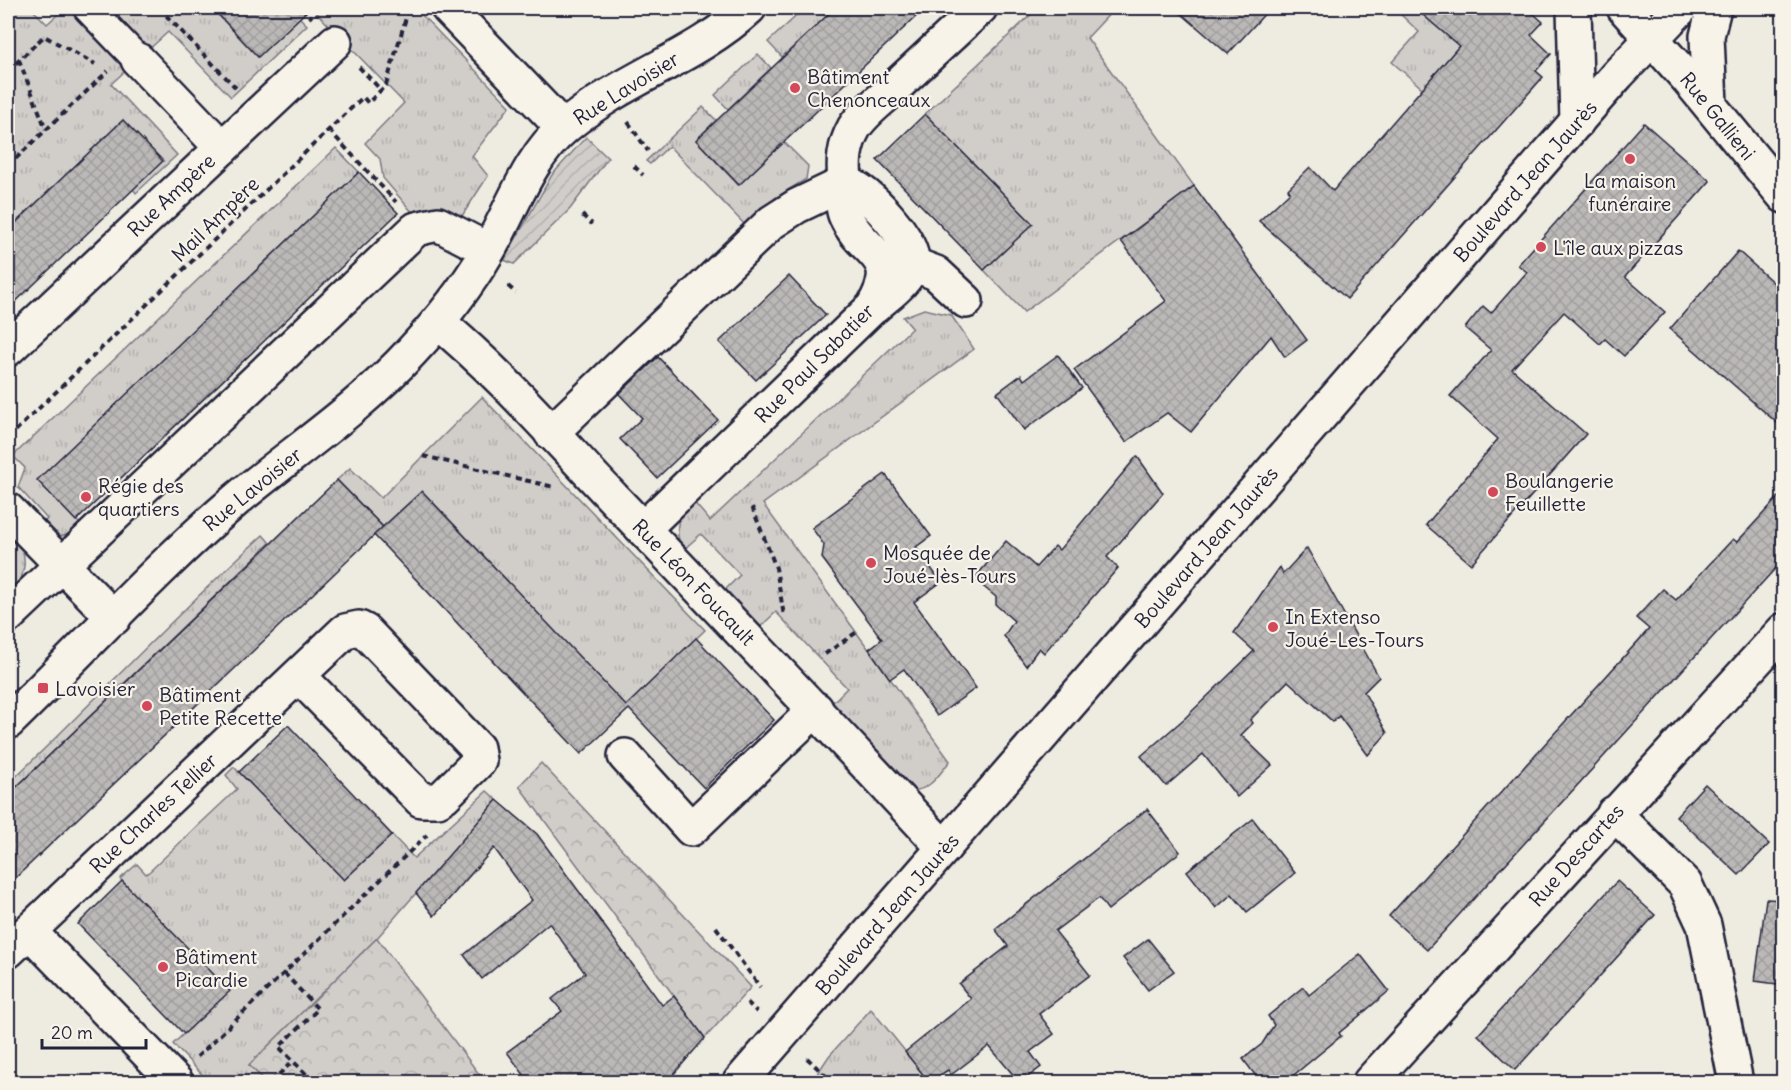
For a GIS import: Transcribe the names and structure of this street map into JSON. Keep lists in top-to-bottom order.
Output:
{
  "streets": {
    "street": [
      "Rue Lavoisier",
      "Rue Gallieni",
      "Boulevard Jean Jaurès",
      "Rue Ampère",
      "Rue Paul Sabatier",
      "Rue Léon Foucault",
      "Rue Charles Tellier",
      "Rue Descartes"
    ],
    "path": ["Mail Ampère"]
  },
  "crossings": [
    ["Rue Lavoisier", "Rue Léon Foucault"],
    ["Rue Gallieni", "Boulevard Jean Jaurès"],
    ["Boulevard Jean Jaurès", "Rue Léon Foucault"],
    ["Rue Paul Sabatier", "Rue Léon Foucault"]
  ],
  "places": {
    "other": [
      "Bâtiment Chenonceaux",
      "La maison funéraire",
      "L'île aux pizzas",
      "Boulangerie Feuillette",
      "Régie des quartiers",
      "Mosquée de Joué-lès-Tours",
      "In Extenso Joué-Les-Tours",
      "Bâtiment Petite Recette",
      "Bâtiment Picardie"
    ],
    "transit": ["Lavoisier"]
  },
  "scale_bar": "20 m"
}
